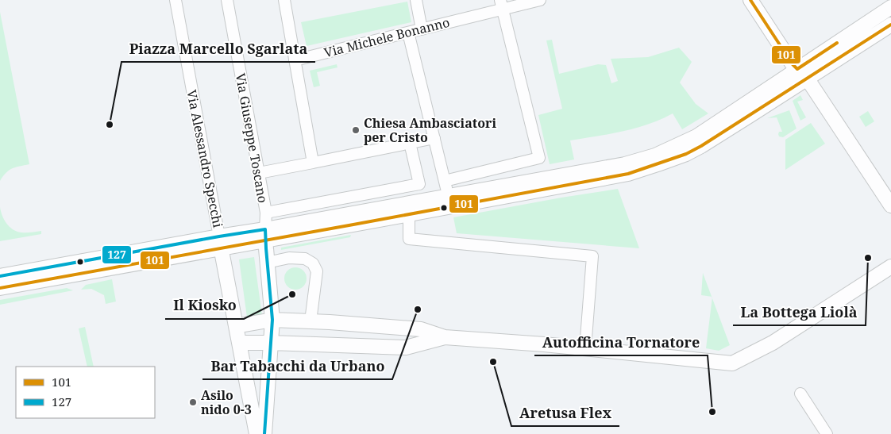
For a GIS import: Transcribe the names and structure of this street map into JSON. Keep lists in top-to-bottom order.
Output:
{
  "streets": {
    "street": ["Via Michele Bonanno", "Via Giuseppe Toscano", "Via Alessandro Specchi"]
  },
  "places": [
    "Piazza Marcello Sgarlata",
    "Chiesa Ambasciatori per Cristo",
    "La Bottega Liolà",
    "Il Kiosko",
    "Bar Tabacchi da Urbano",
    "Aretusa Flex",
    "Asilo nido 0-3",
    "Autofficina Tornatore"
  ],
  "lines": ["transit line 101", "transit line 127"],
  "legend": ["101", "127"]
}
